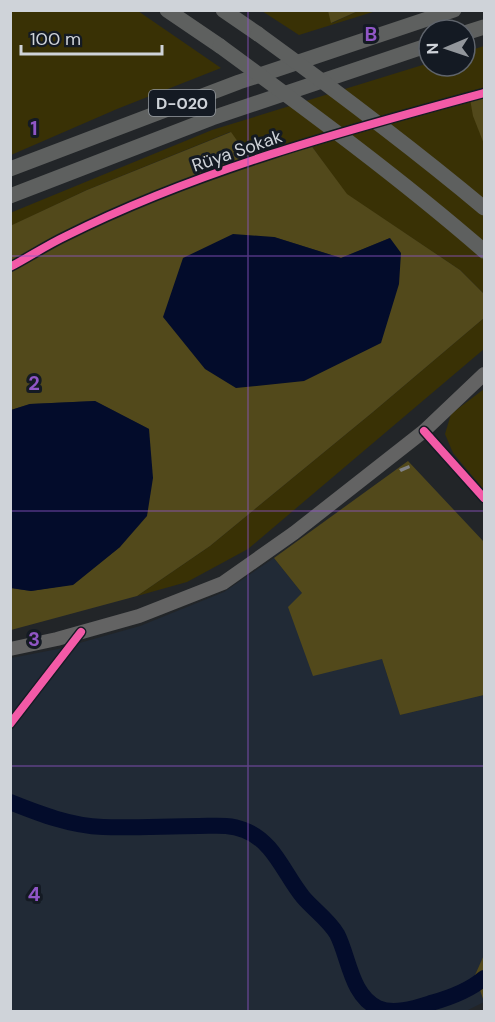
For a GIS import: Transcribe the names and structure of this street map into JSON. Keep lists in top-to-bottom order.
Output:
{
  "streets": {
    "highway": ["D-020"],
    "street": ["Rüya Sokak"]
  },
  "scale_bar": "100 m",
  "north": "left",
  "grid": {
    "columns": ["B"],
    "rows": [
      "1",
      "2",
      "3",
      "4"
    ]
  }
}
